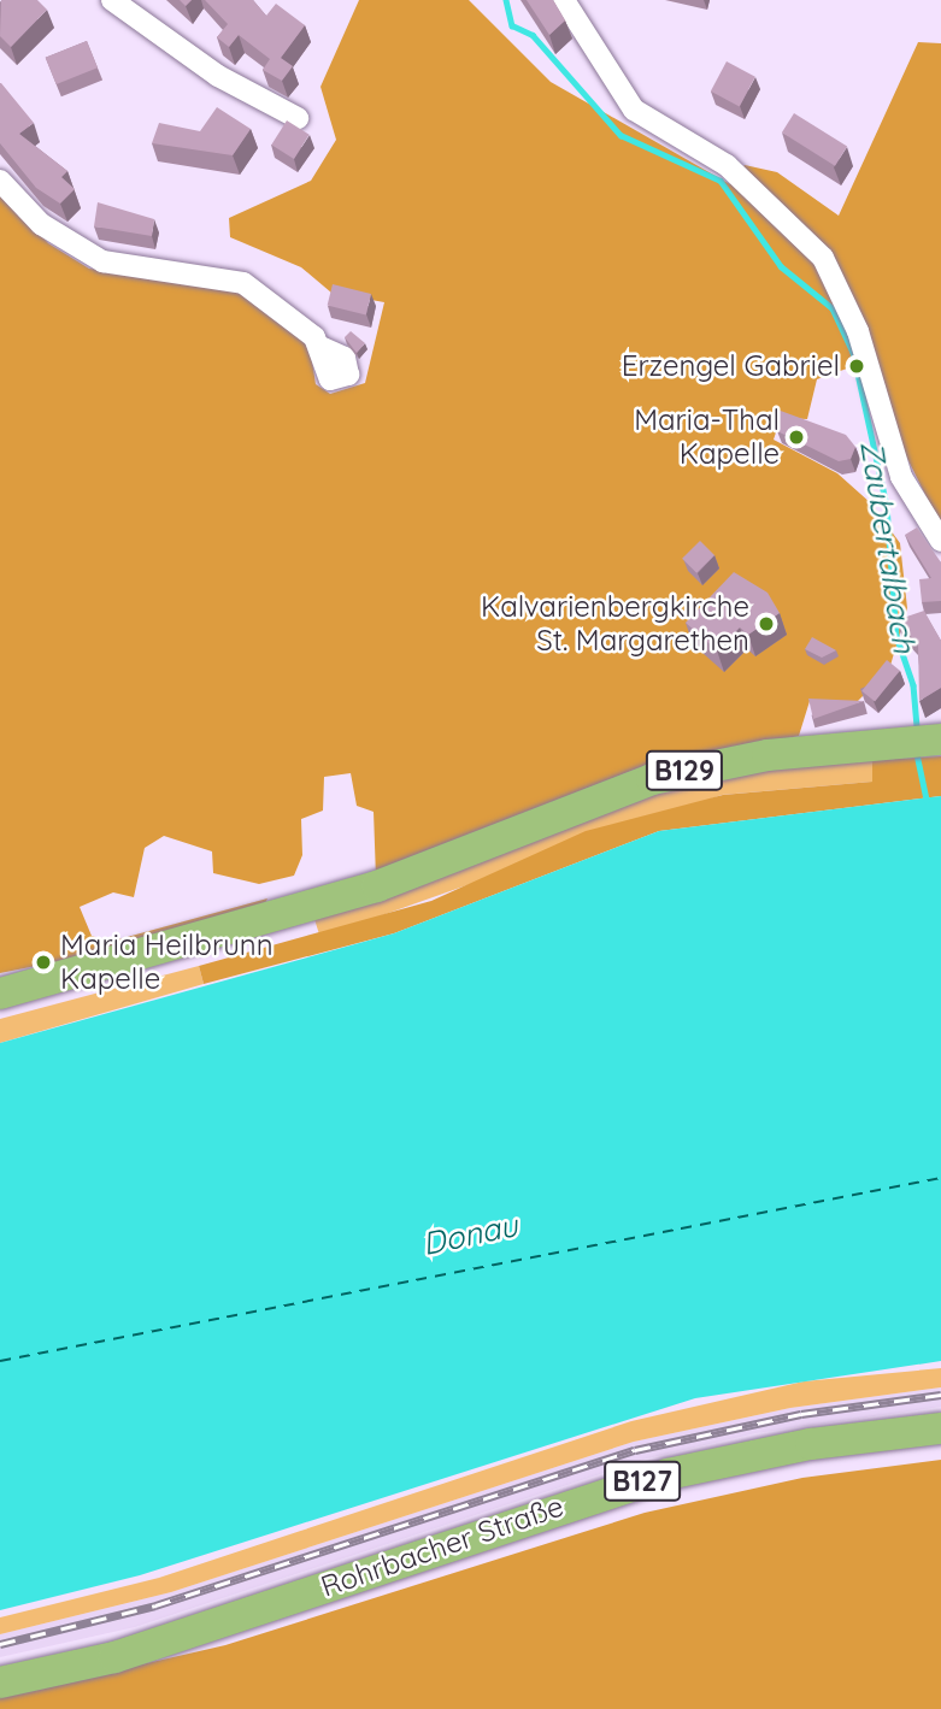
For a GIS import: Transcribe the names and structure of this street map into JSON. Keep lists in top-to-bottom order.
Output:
{
  "streets": {
    "main road": ["B129", "B127", "Rohrbacher Straße"]
  },
  "water": ["Zaubertalbach", "Donau"],
  "places": [
    "Erzengel Gabriel",
    "Maria-Thal Kapelle",
    "Kalvarienbergkirche St. Margarethen",
    "Maria Heilbrunn Kapelle"
  ]
}
